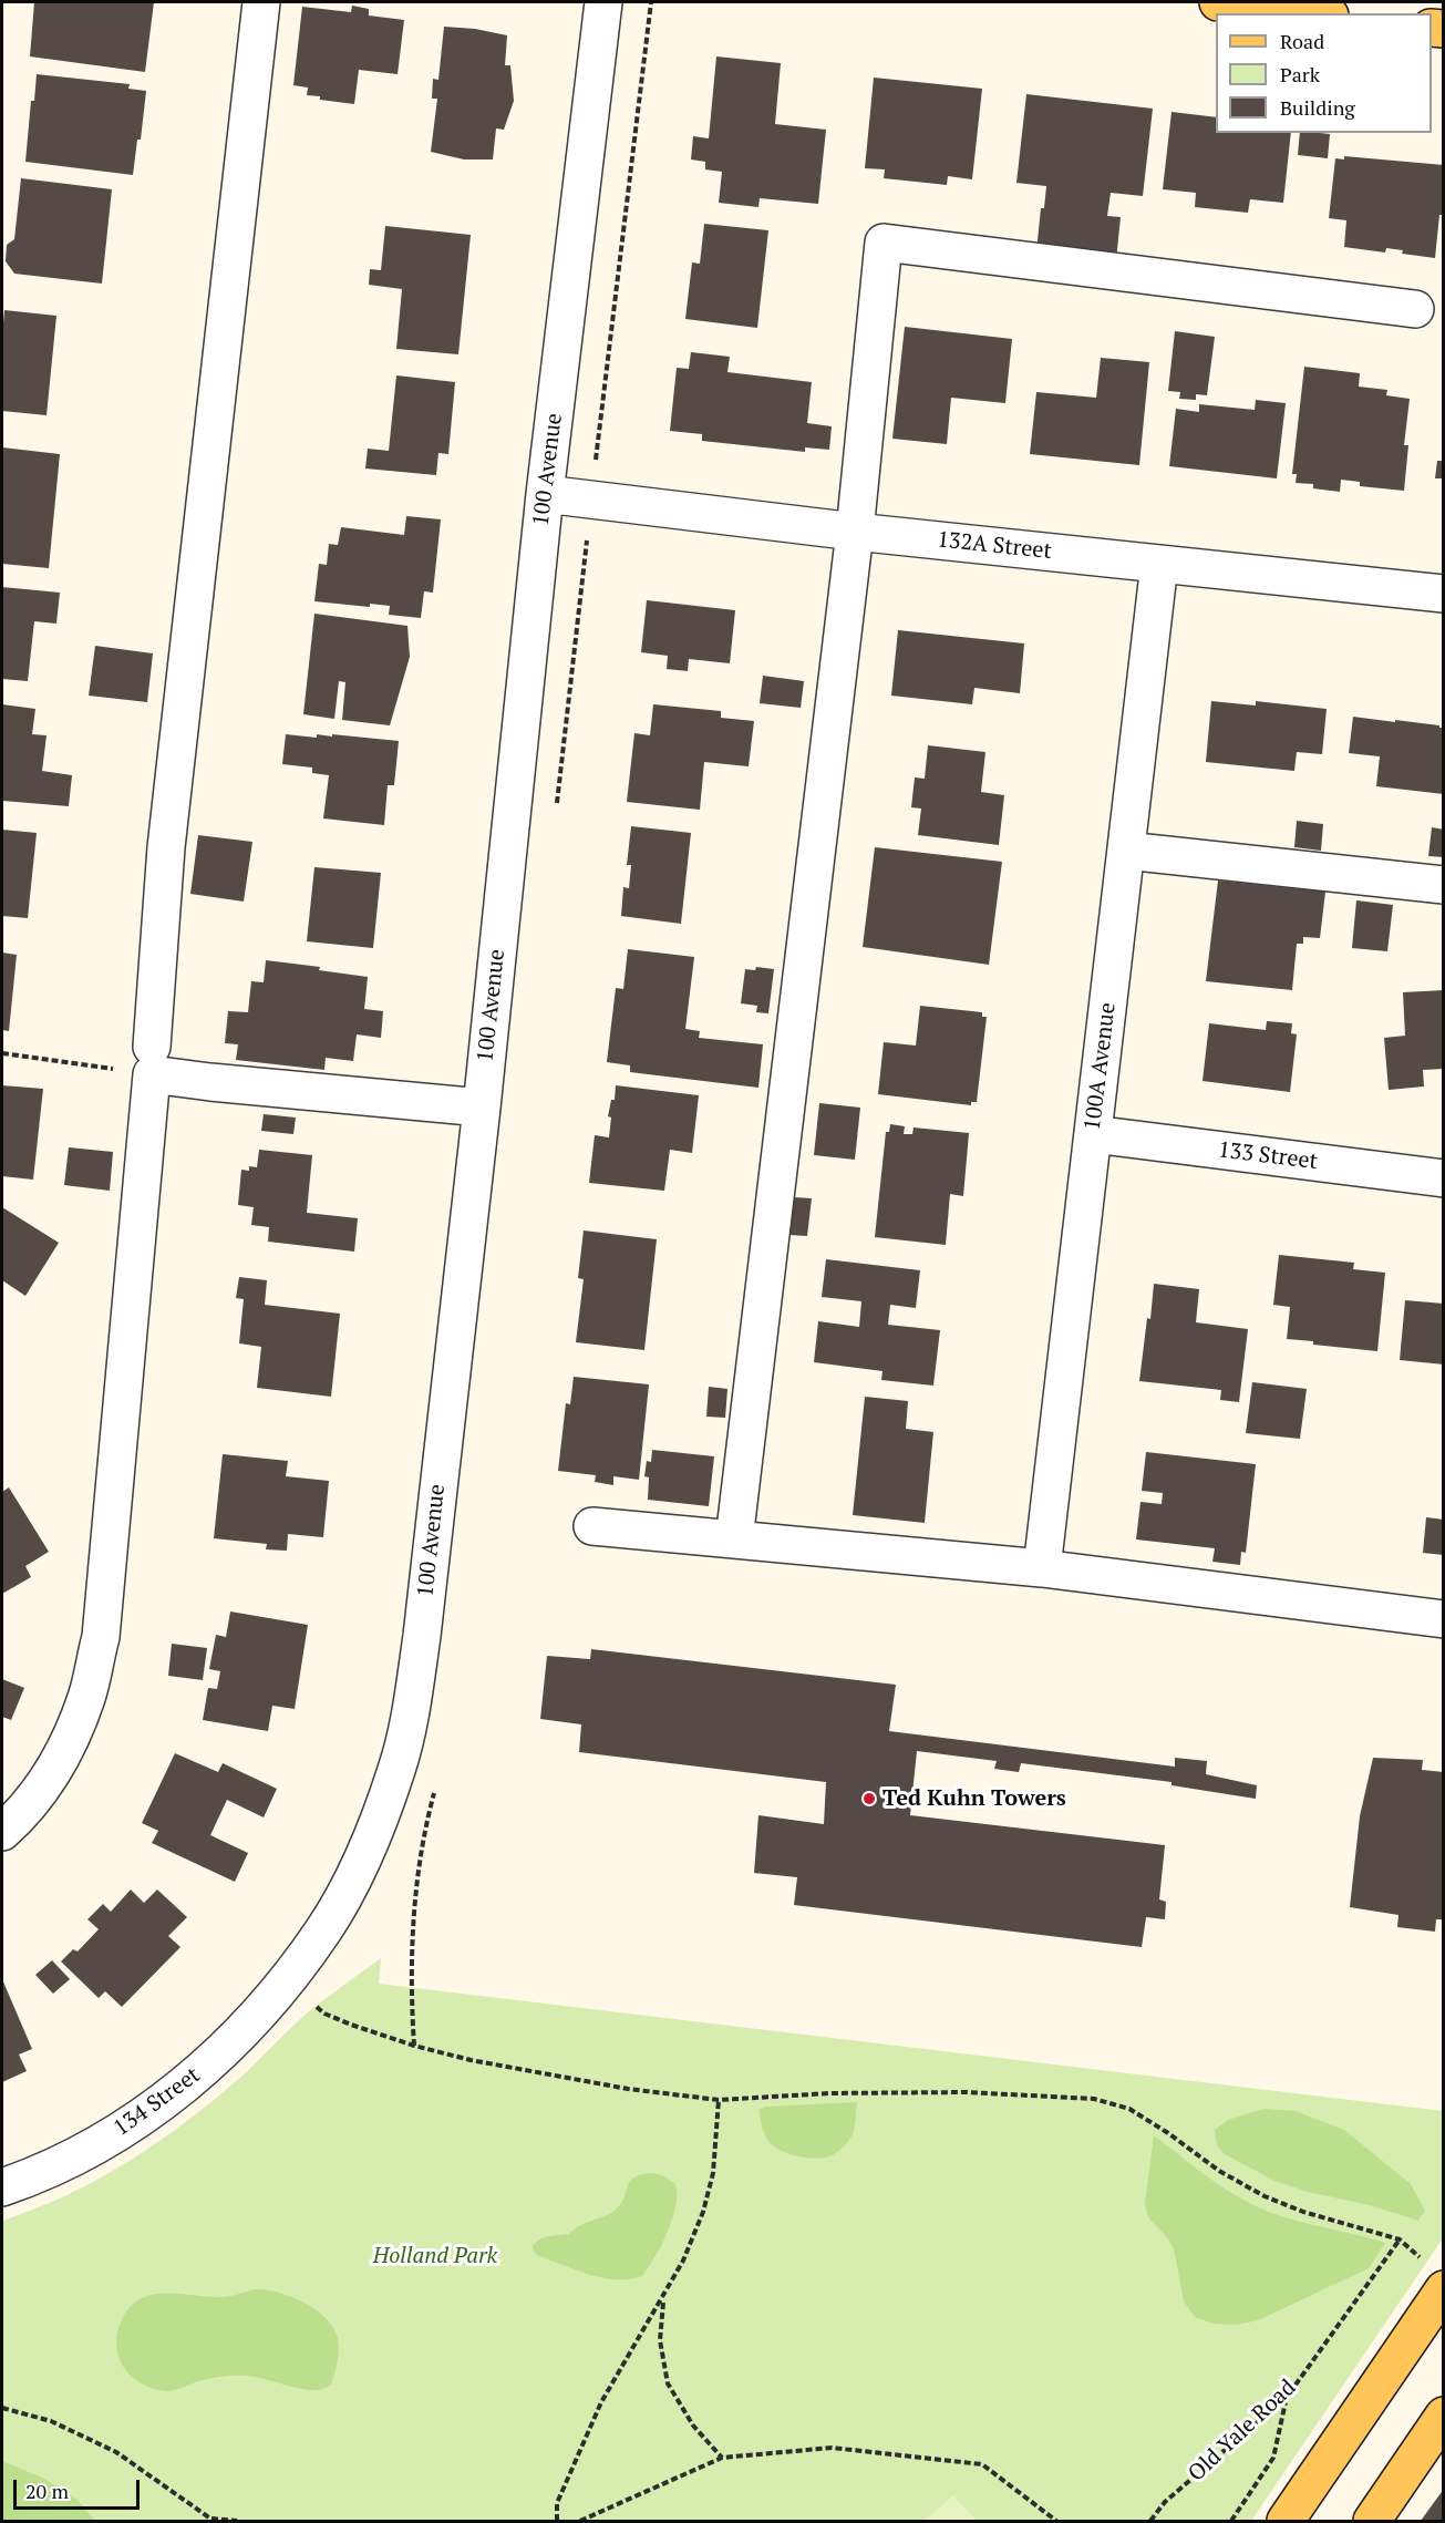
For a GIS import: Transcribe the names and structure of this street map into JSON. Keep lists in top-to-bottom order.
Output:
{
  "streets": {
    "street": [
      "100 Avenue",
      "132A Street",
      "100A Avenue",
      "133 Street",
      "134 Street"
    ],
    "path": ["Old Yale Road"]
  },
  "crossings": [
    ["100 Avenue", "132A Street"],
    ["100 Avenue", "134 Street"],
    ["132A Street", "100A Avenue"],
    ["100A Avenue", "133 Street"]
  ],
  "parks": ["Holland Park"],
  "places": ["Ted Kuhn Towers"],
  "legend": ["Road", "Park", "Building"],
  "scale_bar": "20 m"
}
